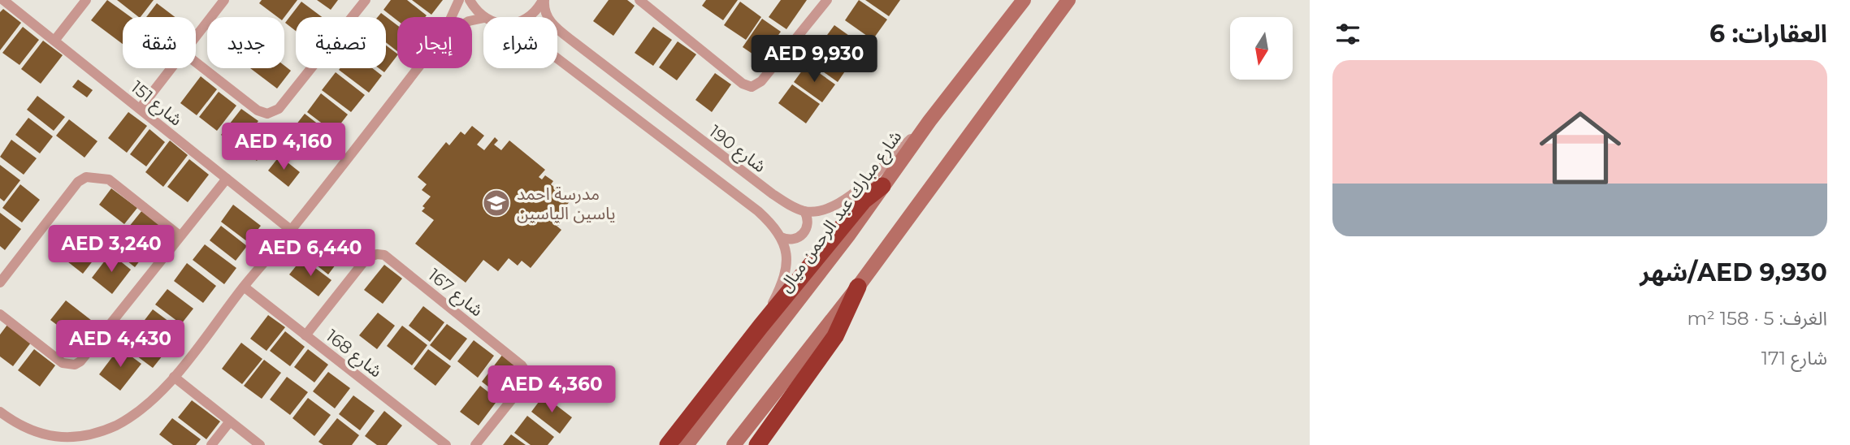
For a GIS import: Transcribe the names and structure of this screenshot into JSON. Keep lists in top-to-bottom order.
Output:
{
  "streets": {
    "main road": ["شارع مبارك عبد الرحمن ميال"],
    "street": [
      "شارع 151",
      "شارع 190",
      "شارع 167",
      "شارع 168"
    ]
  },
  "crossings": [
    ["شارع 167", "شارع 168"]
  ],
  "places": {
    "school or university": ["مدرسة احمد ياسين الياسين"]
  },
  "north": "bottom",
  "page": {
    "heading": "العقارات: 6",
    "chip": [
      "شراء",
      "إيجار",
      "تصفية",
      "جديد",
      "شقة"
    ],
    "price": [
      "AED 9,930",
      "AED 4,160",
      "AED 3,240",
      "AED 6,440",
      "AED 4,430",
      "AED 4,360"
    ],
    "list": [
      {
        "name": "AED 9,930/شهر",
        "note": "الغرف: 5 · 158 m² · شارع 171"
      }
    ]
  }
}
